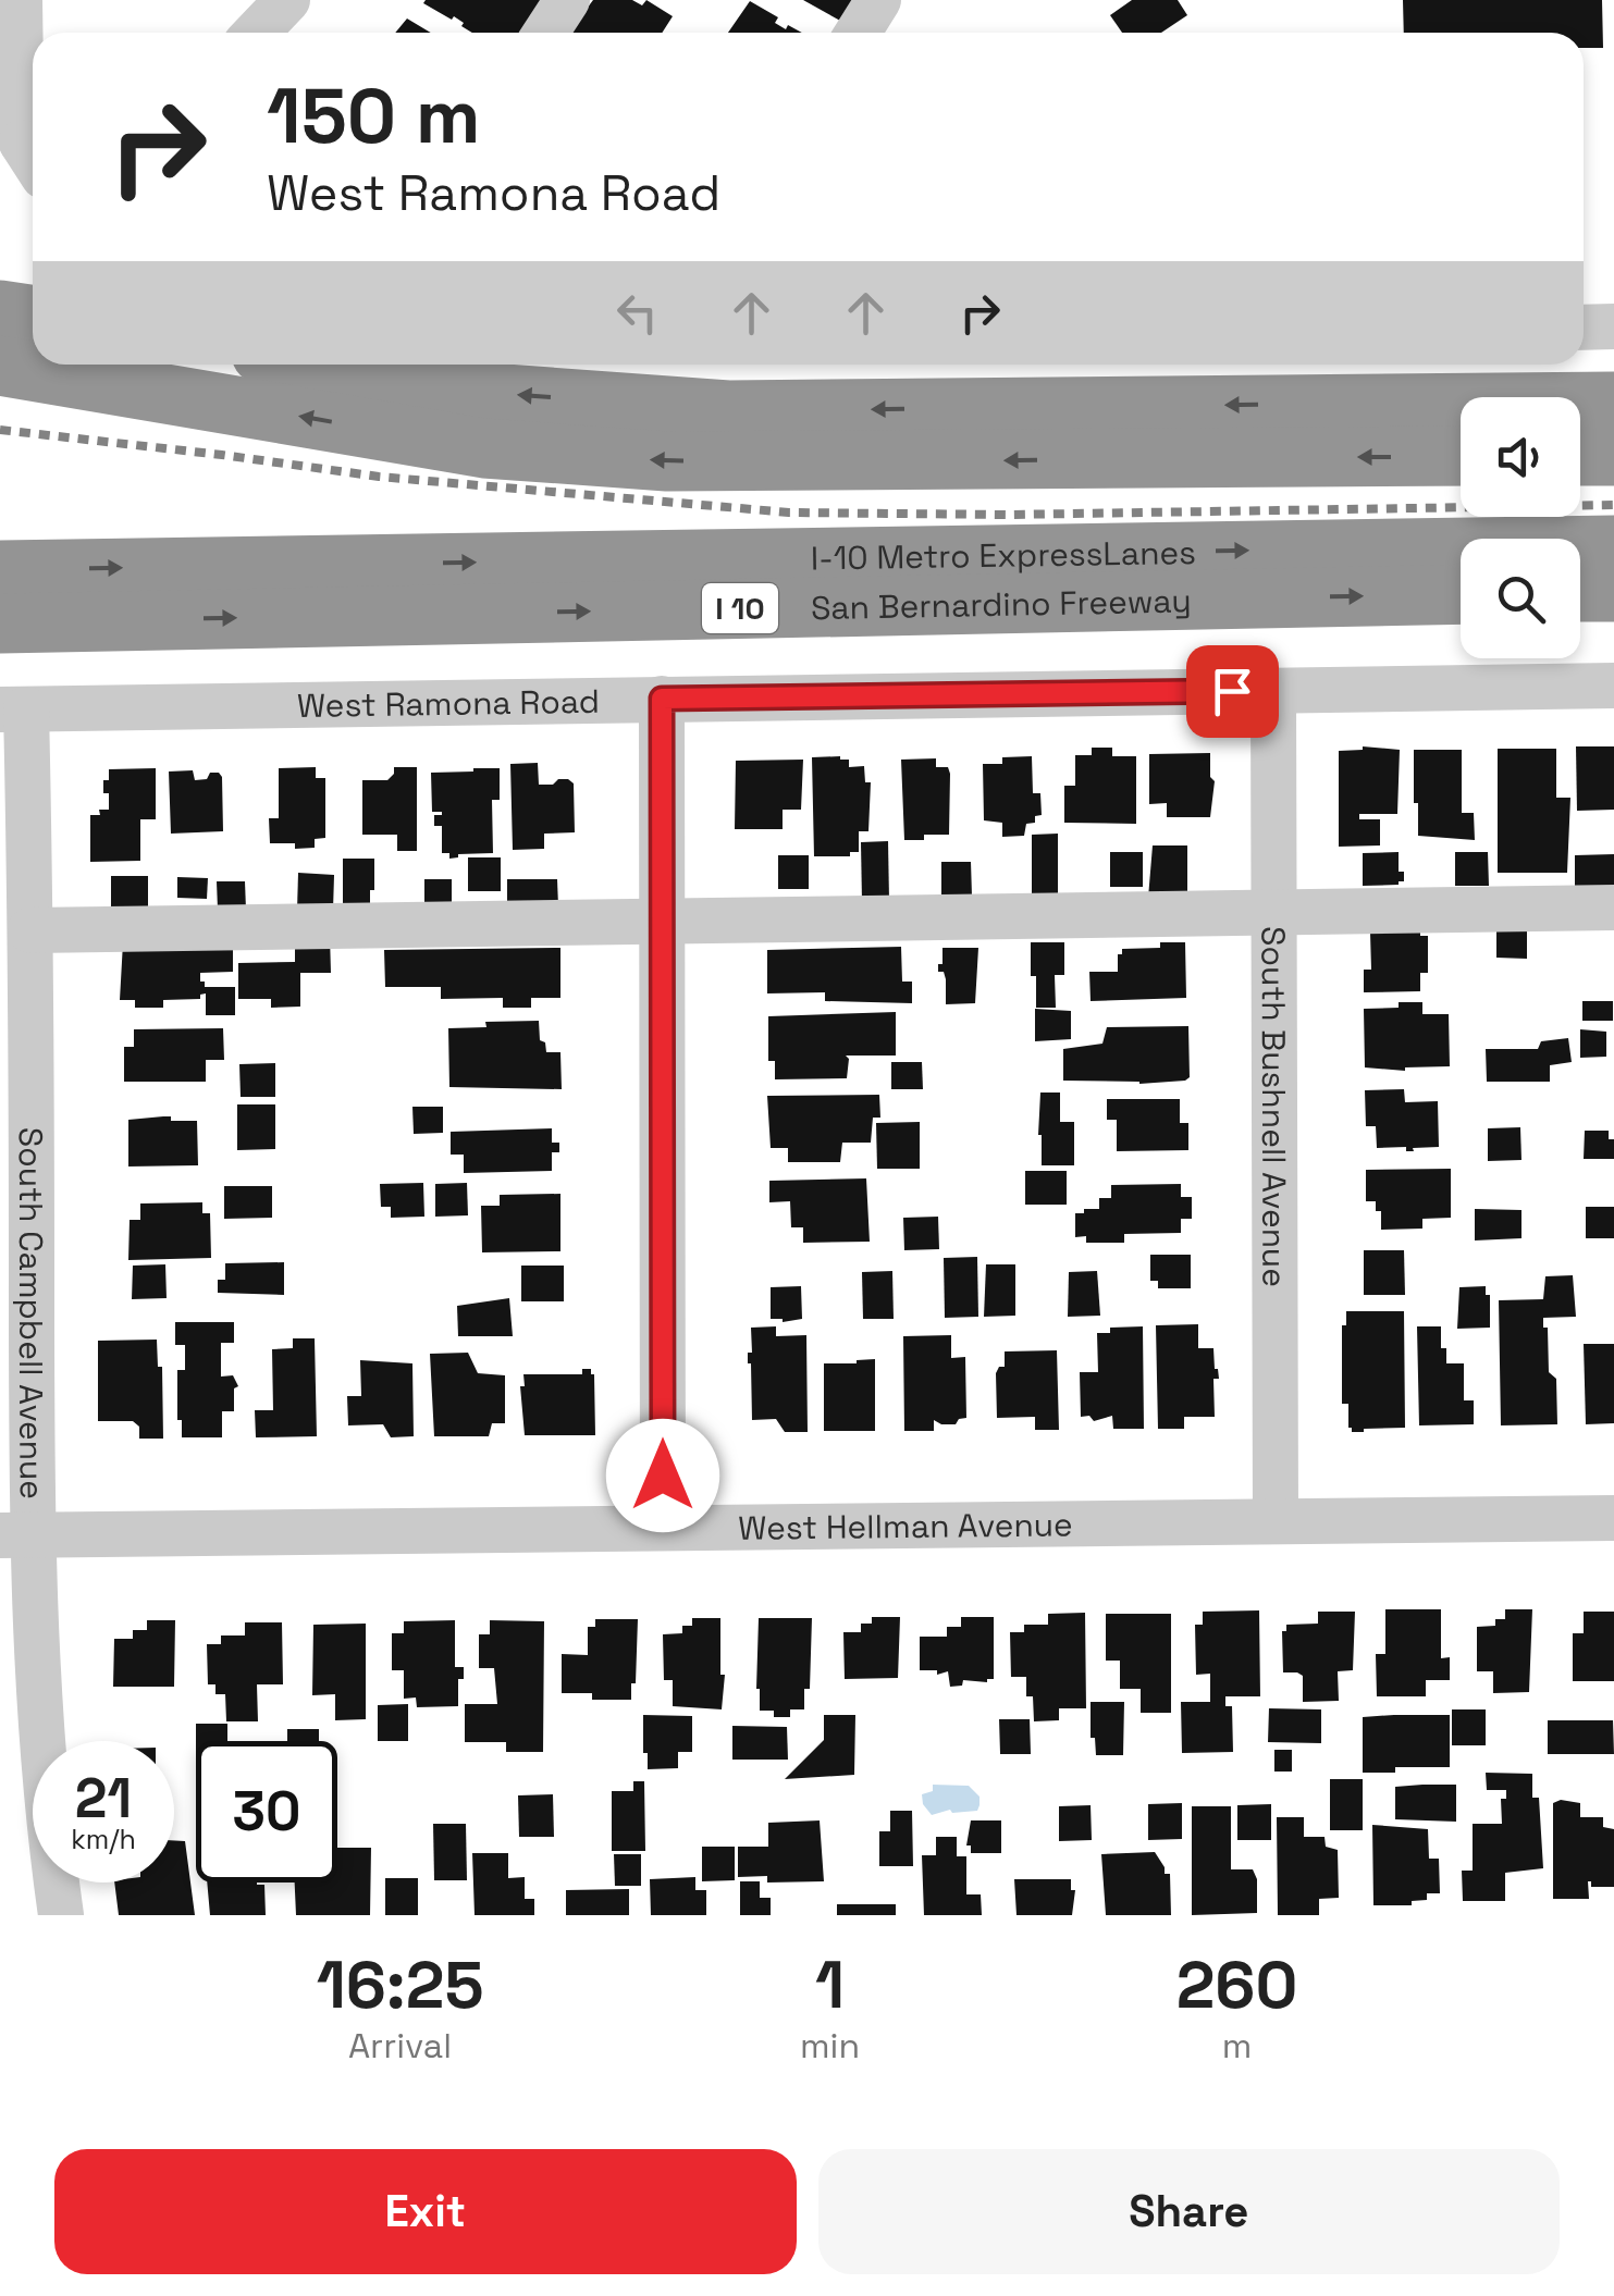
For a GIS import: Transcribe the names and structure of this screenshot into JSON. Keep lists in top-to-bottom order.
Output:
{
  "streets": {
    "highway": ["I-10 Metro ExpressLanes", "San Bernardino Freeway", "I 10"],
    "street": [
      "West Ramona Road",
      "South Bushnell Avenue",
      "South Campbell Avenue",
      "West Hellman Avenue"
    ]
  },
  "crossings": [
    ["West Ramona Road", "South Bushnell Avenue"],
    ["West Ramona Road", "South Campbell Avenue"],
    ["South Bushnell Avenue", "West Hellman Avenue"],
    ["South Campbell Avenue", "West Hellman Avenue"]
  ],
  "page": {
    "turn": ["150 m", "West Ramona Road"],
    "speed": "21 km/h",
    "limit": "30",
    "eta": [
      "16:25",
      "Arrival",
      "1",
      "min",
      "260",
      "m"
    ],
    "buttons": ["Exit", "Share"]
  }
}
